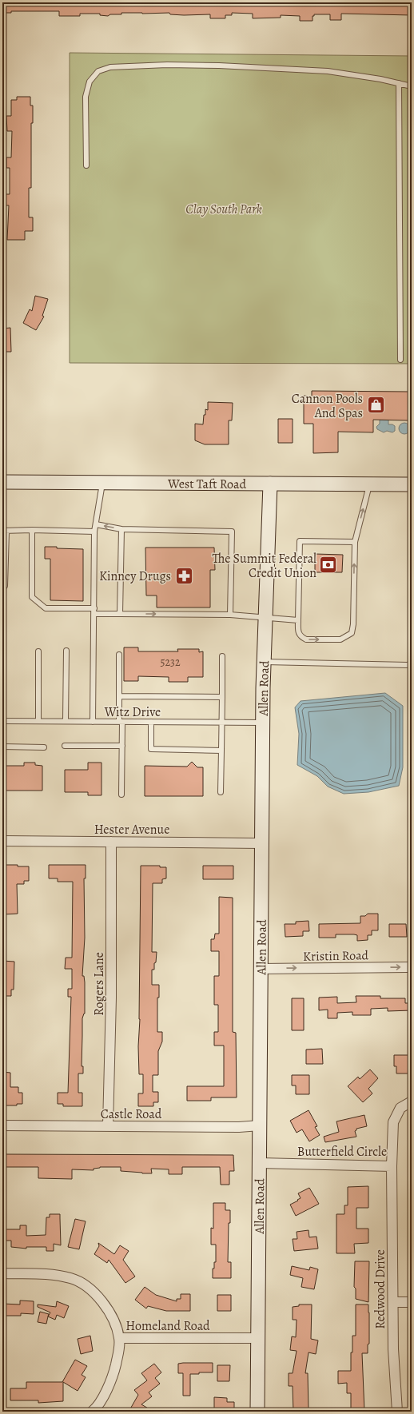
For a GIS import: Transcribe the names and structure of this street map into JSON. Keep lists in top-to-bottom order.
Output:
{
  "streets": {
    "street": [
      "West Taft Road",
      "Allen Road",
      "Hester Avenue",
      "Kristin Road",
      "Rogers Lane",
      "Castle Road",
      "Butterfield Circle",
      "Redwood Drive",
      "Homeland Road"
    ],
    "lane": ["Witz Drive"]
  },
  "crossings": [
    ["West Taft Road", "Allen Road"],
    ["Allen Road", "Witz Drive"],
    ["Allen Road", "Hester Avenue"],
    ["Allen Road", "Kristin Road"],
    ["Allen Road", "Castle Road"],
    ["Allen Road", "Butterfield Circle"],
    ["Allen Road", "Homeland Road"],
    ["Hester Avenue", "Rogers Lane"],
    ["Rogers Lane", "Castle Road"],
    ["Butterfield Circle", "Redwood Drive"]
  ],
  "one_way": ["Kristin Road"],
  "parks": ["Clay South Park"],
  "places": {
    "shop": ["Cannon Pools And Spas"],
    "bank": ["The Summit Federal Credit Union"],
    "pharmacy": ["Kinney Drugs"]
  },
  "house_numbers": ["5232"]
}
